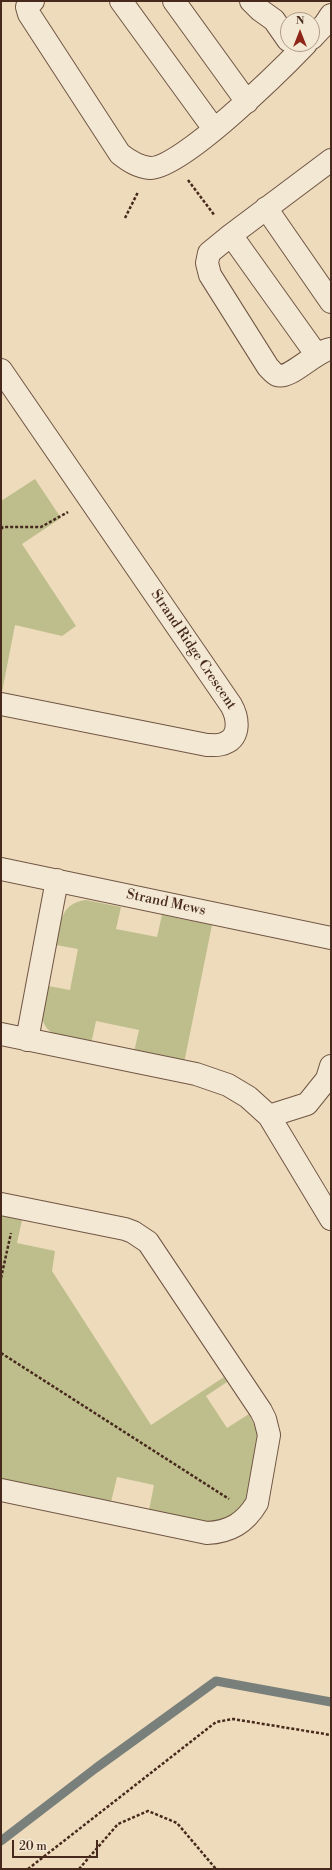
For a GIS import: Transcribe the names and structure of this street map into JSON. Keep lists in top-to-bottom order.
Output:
{
  "streets": {
    "street": ["Strand Ridge Crescent", "Strand Mews"]
  },
  "scale_bar": "20 m",
  "north": "top"
}
